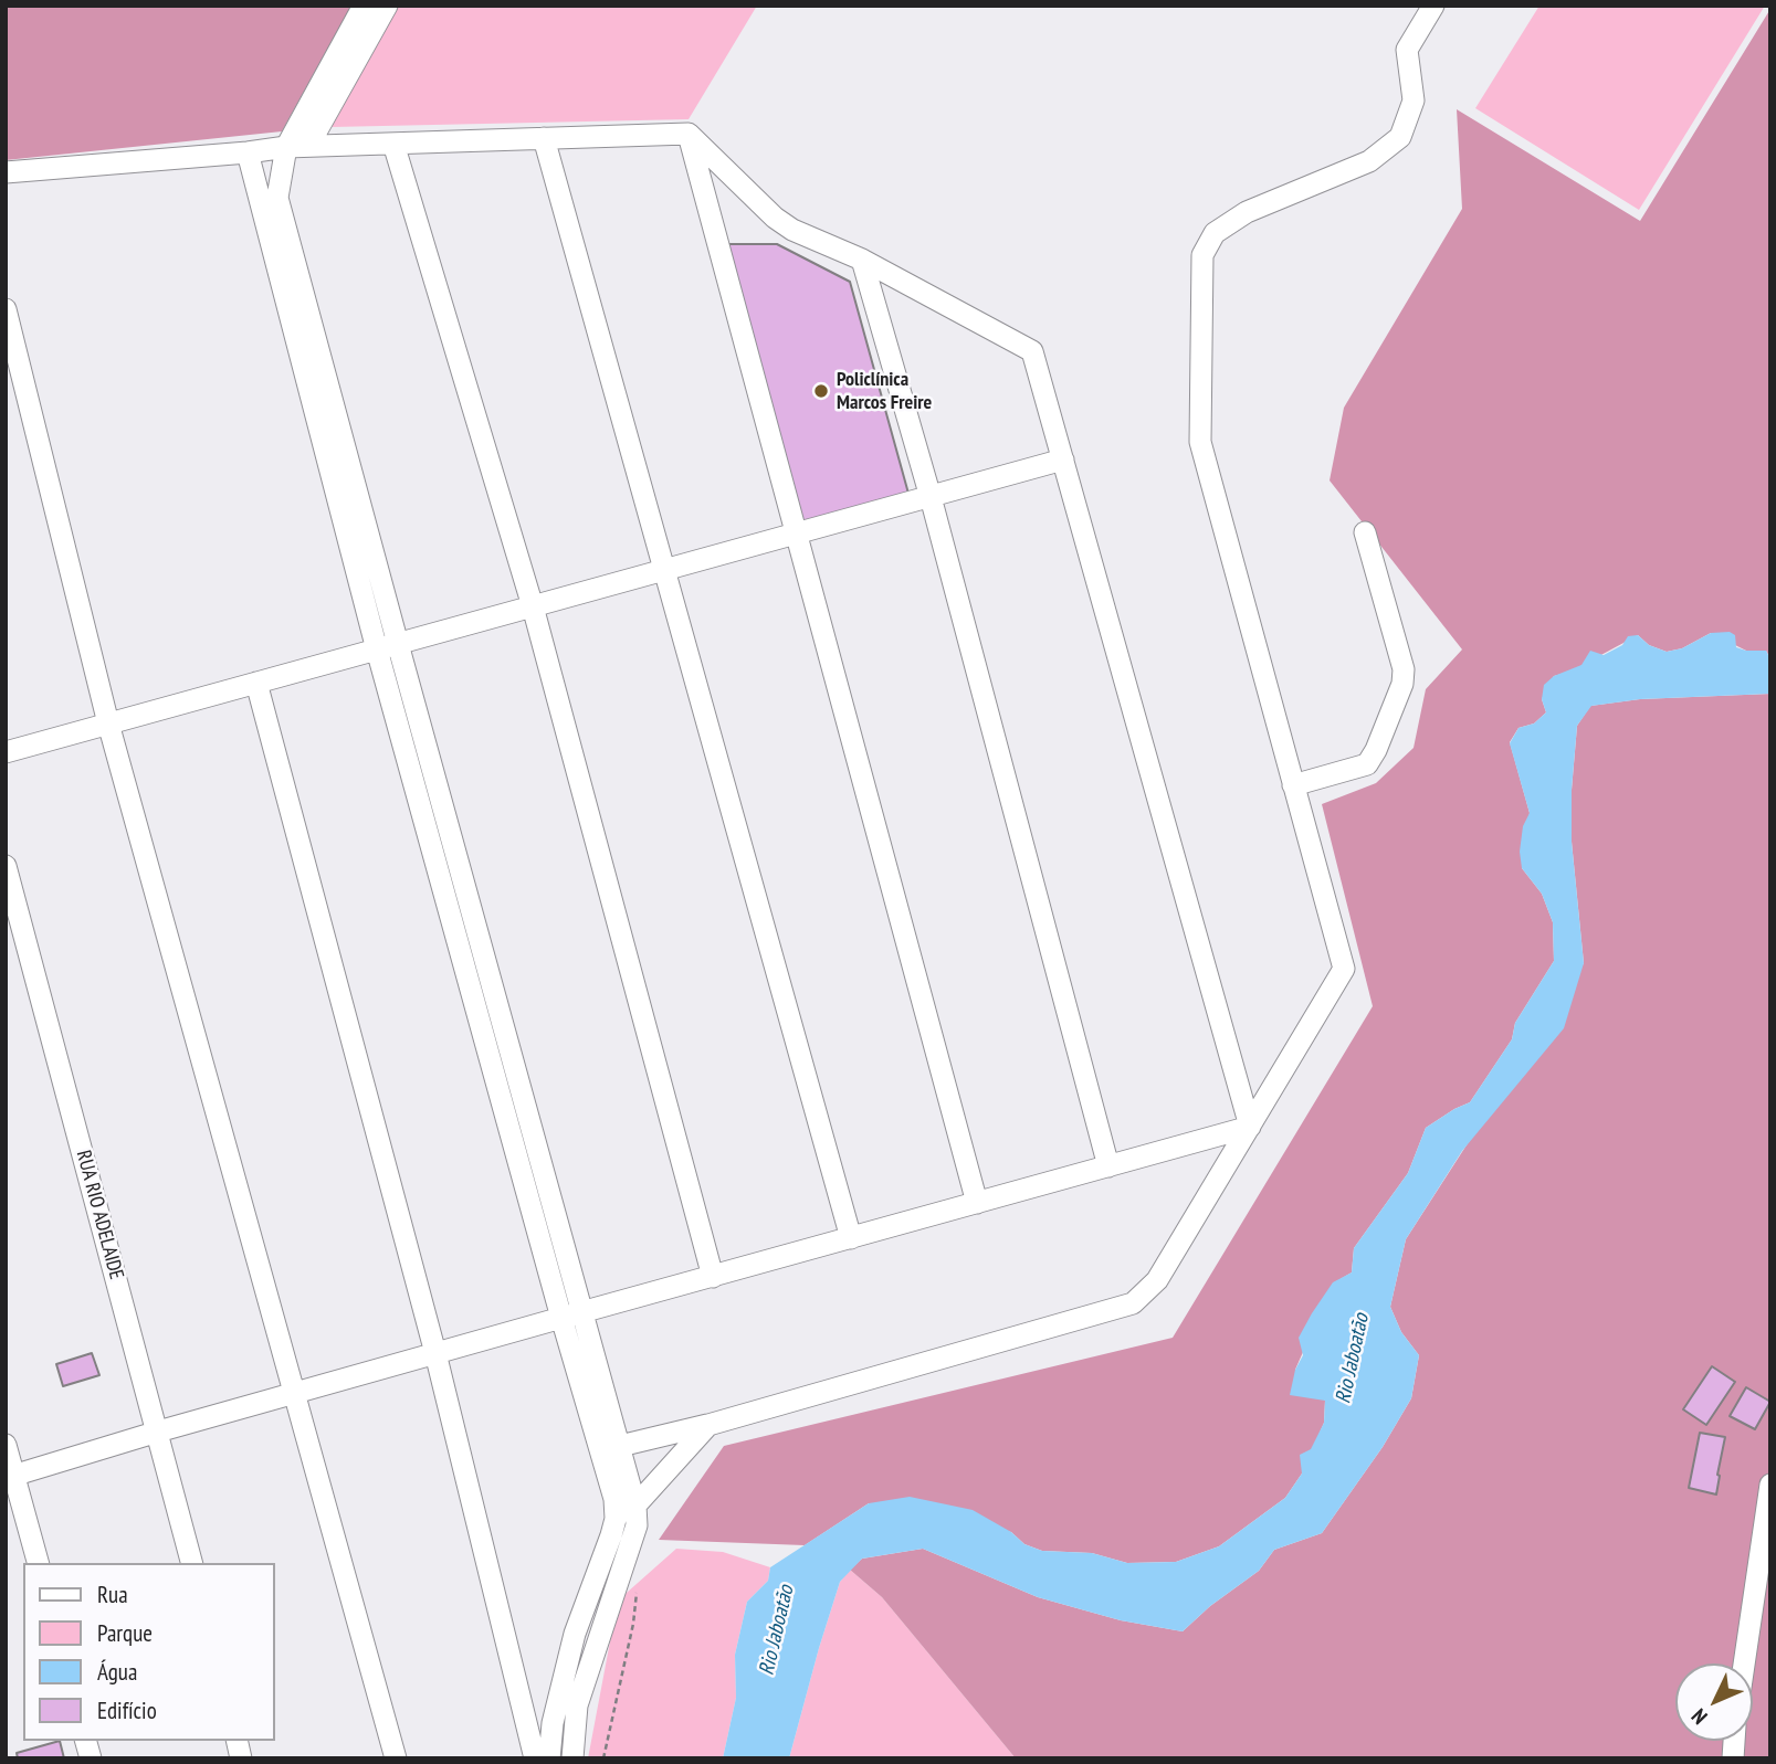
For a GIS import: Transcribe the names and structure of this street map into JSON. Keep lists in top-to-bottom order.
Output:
{
  "streets": {
    "street": ["RUA RIO ADELAIDE"]
  },
  "water": ["Rio Jaboatão"],
  "places": ["Policlínica Marcos Freire"],
  "legend": [
    "Rua",
    "Parque",
    "Água",
    "Edifício"
  ],
  "north": "bottom left"
}
